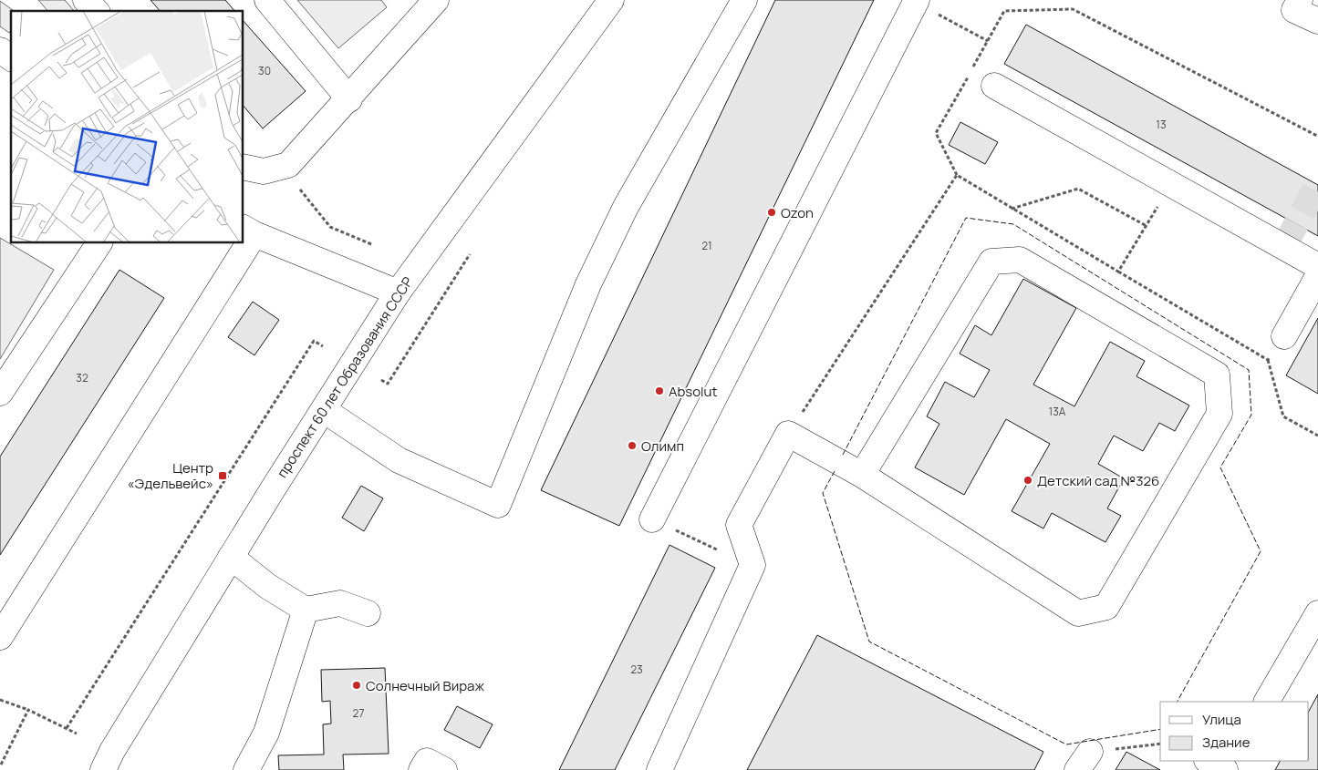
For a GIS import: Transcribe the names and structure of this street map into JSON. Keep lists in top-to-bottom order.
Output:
{
  "streets": {
    "main road": ["проспект 60 лет Образования СССР"]
  },
  "places": {
    "other": [
      "Ozon",
      "Absolut",
      "Олимп",
      "Детский сад №326",
      "Солнечный Вираж"
    ],
    "transit": ["Центр «Эдельвейс»"]
  },
  "house_numbers": [
    "30",
    "13",
    "21",
    "32",
    "13А",
    "23",
    "27"
  ],
  "legend": ["Улица", "Здание"]
}
